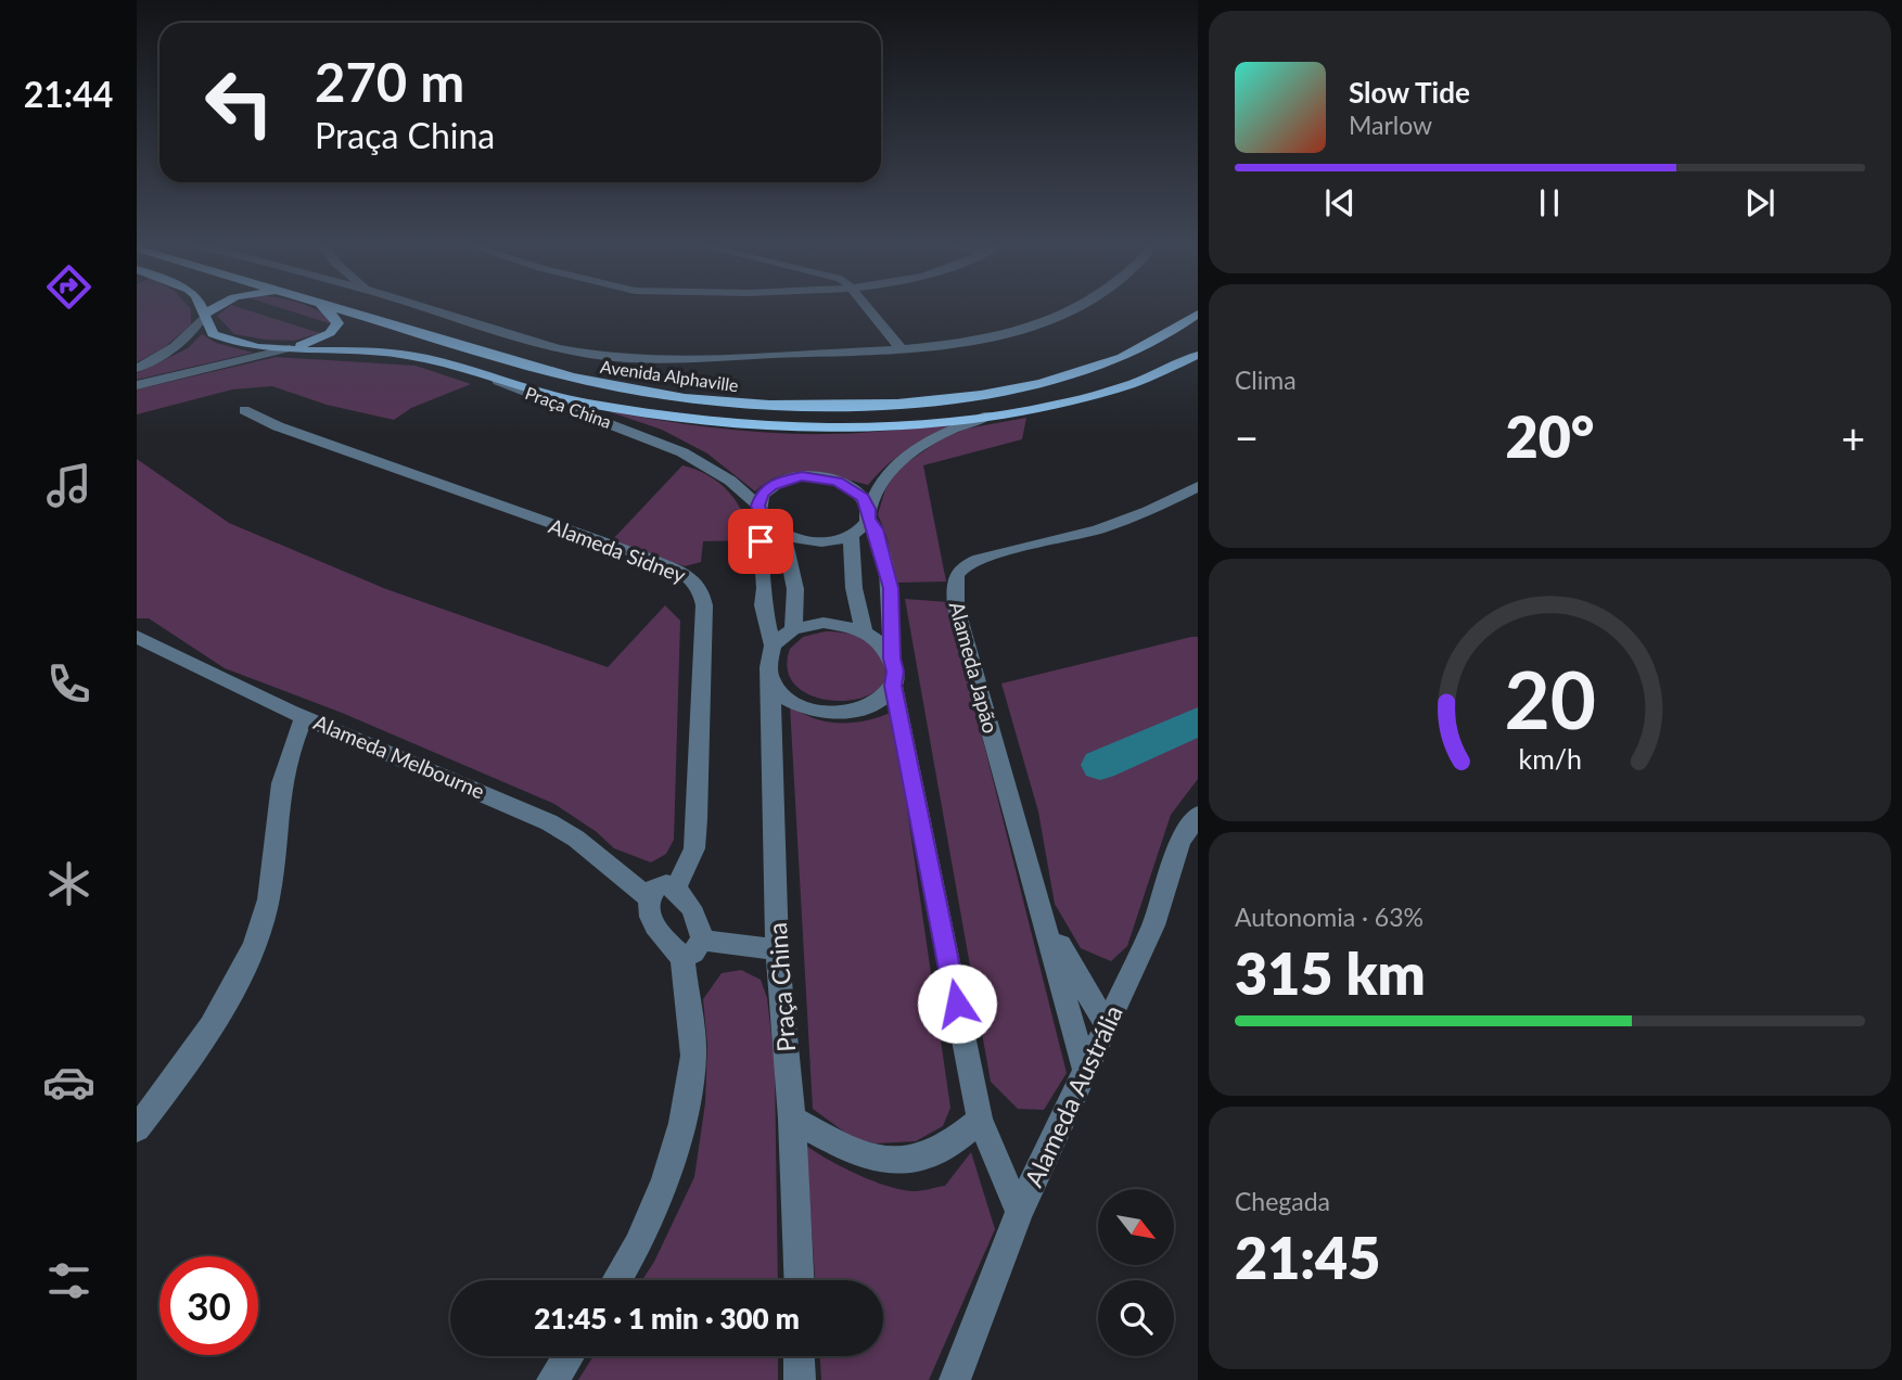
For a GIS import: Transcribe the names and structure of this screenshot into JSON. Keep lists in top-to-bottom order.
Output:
{
  "streets": {
    "main road": ["Avenida Alphaville"],
    "street": [
      "Praça China",
      "Alameda Sidney",
      "Alameda Japão",
      "Alameda Melbourne",
      "Alameda Austrália"
    ]
  },
  "crossings": [
    ["Avenida Alphaville", "Praça China"],
    ["Alameda Japão", "Alameda Austrália"]
  ],
  "north": "bottom right",
  "page": {
    "tabs": "21:44",
    "turn": ["270 m", "Praça China"],
    "song": ["Slow Tide", "Marlow"],
    "tile": [
      "Clima",
      ["Autonomia · 63%", "315 km"],
      ["Chegada", "21:45"]
    ],
    "heat": ["−", "20°", "+"],
    "limit": "30",
    "trip": "21:45 · 1 min · 300 m",
    "gauge": ["20", "km/h"]
  }
}
